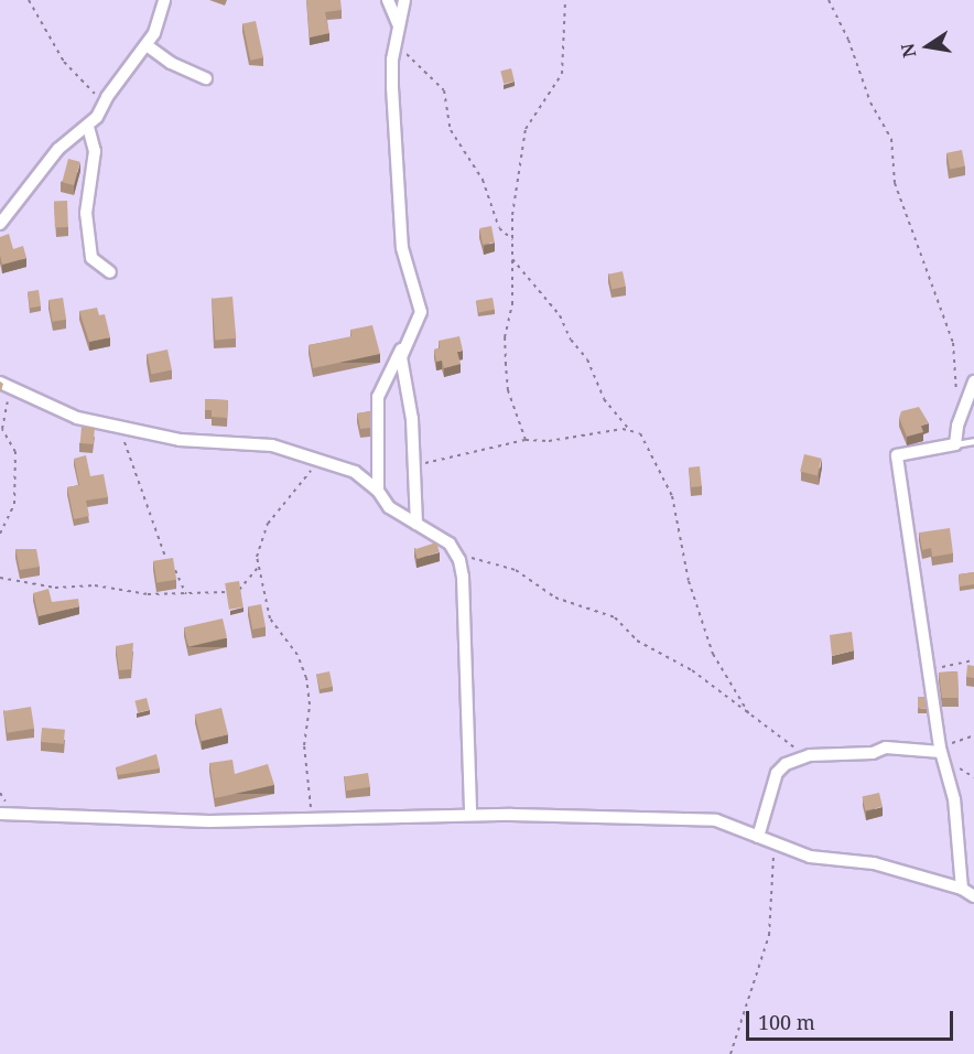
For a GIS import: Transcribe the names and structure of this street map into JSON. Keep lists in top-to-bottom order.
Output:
{
  "scale_bar": "100 m",
  "north": "left"
}
